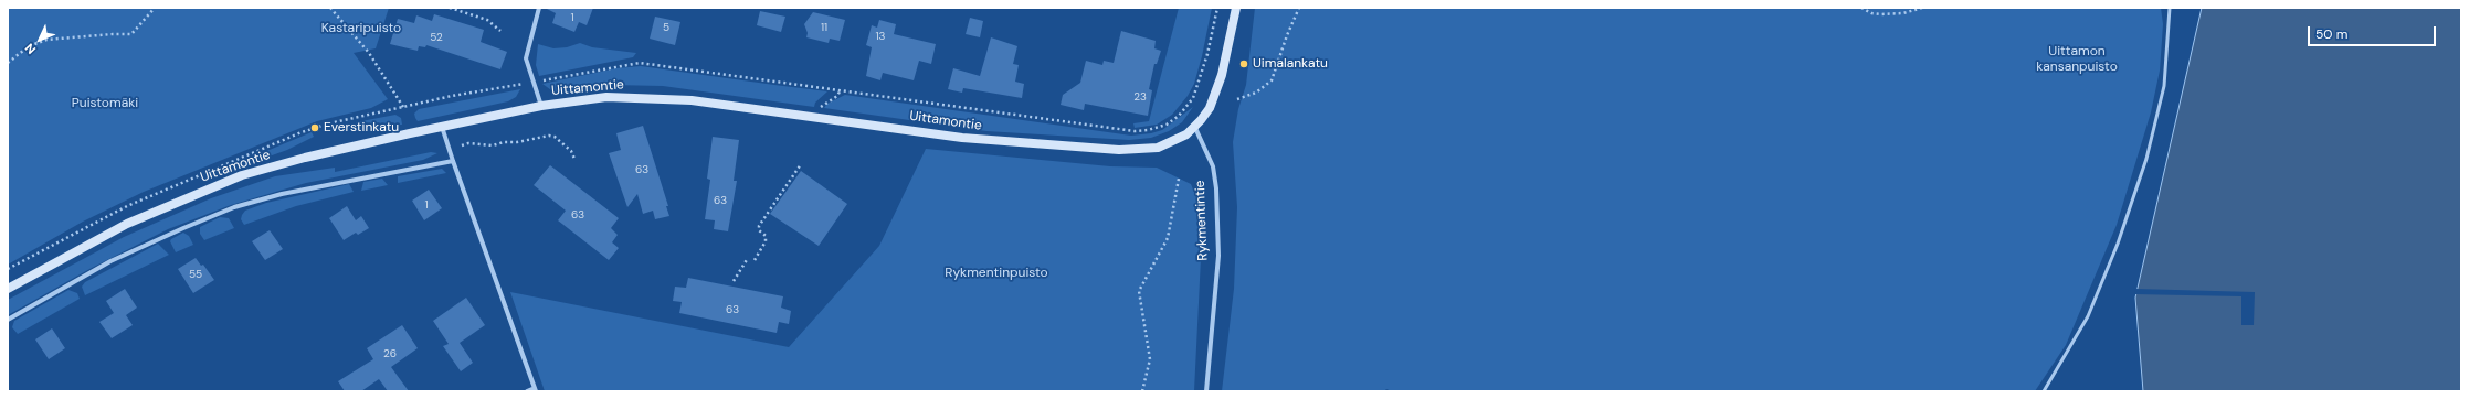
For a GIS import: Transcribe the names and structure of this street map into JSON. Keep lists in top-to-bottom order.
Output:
{
  "streets": {
    "street": ["Uittamontie", "Rykmentintie"]
  },
  "crossings": [
    ["Uittamontie", "Rykmentintie"]
  ],
  "parks": [
    "Kastaripuisto",
    "Uittamon kansanpuisto",
    "Puistomäki",
    "Rykmentinpuisto"
  ],
  "places": ["Uimalankatu", "Everstinkatu"],
  "house_numbers": [
    "1",
    "5",
    "11",
    "13",
    "52",
    "23",
    "63",
    "63",
    "1",
    "63",
    "55",
    "63",
    "26"
  ],
  "scale_bar": "50 m",
  "north": "bottom left"
}
